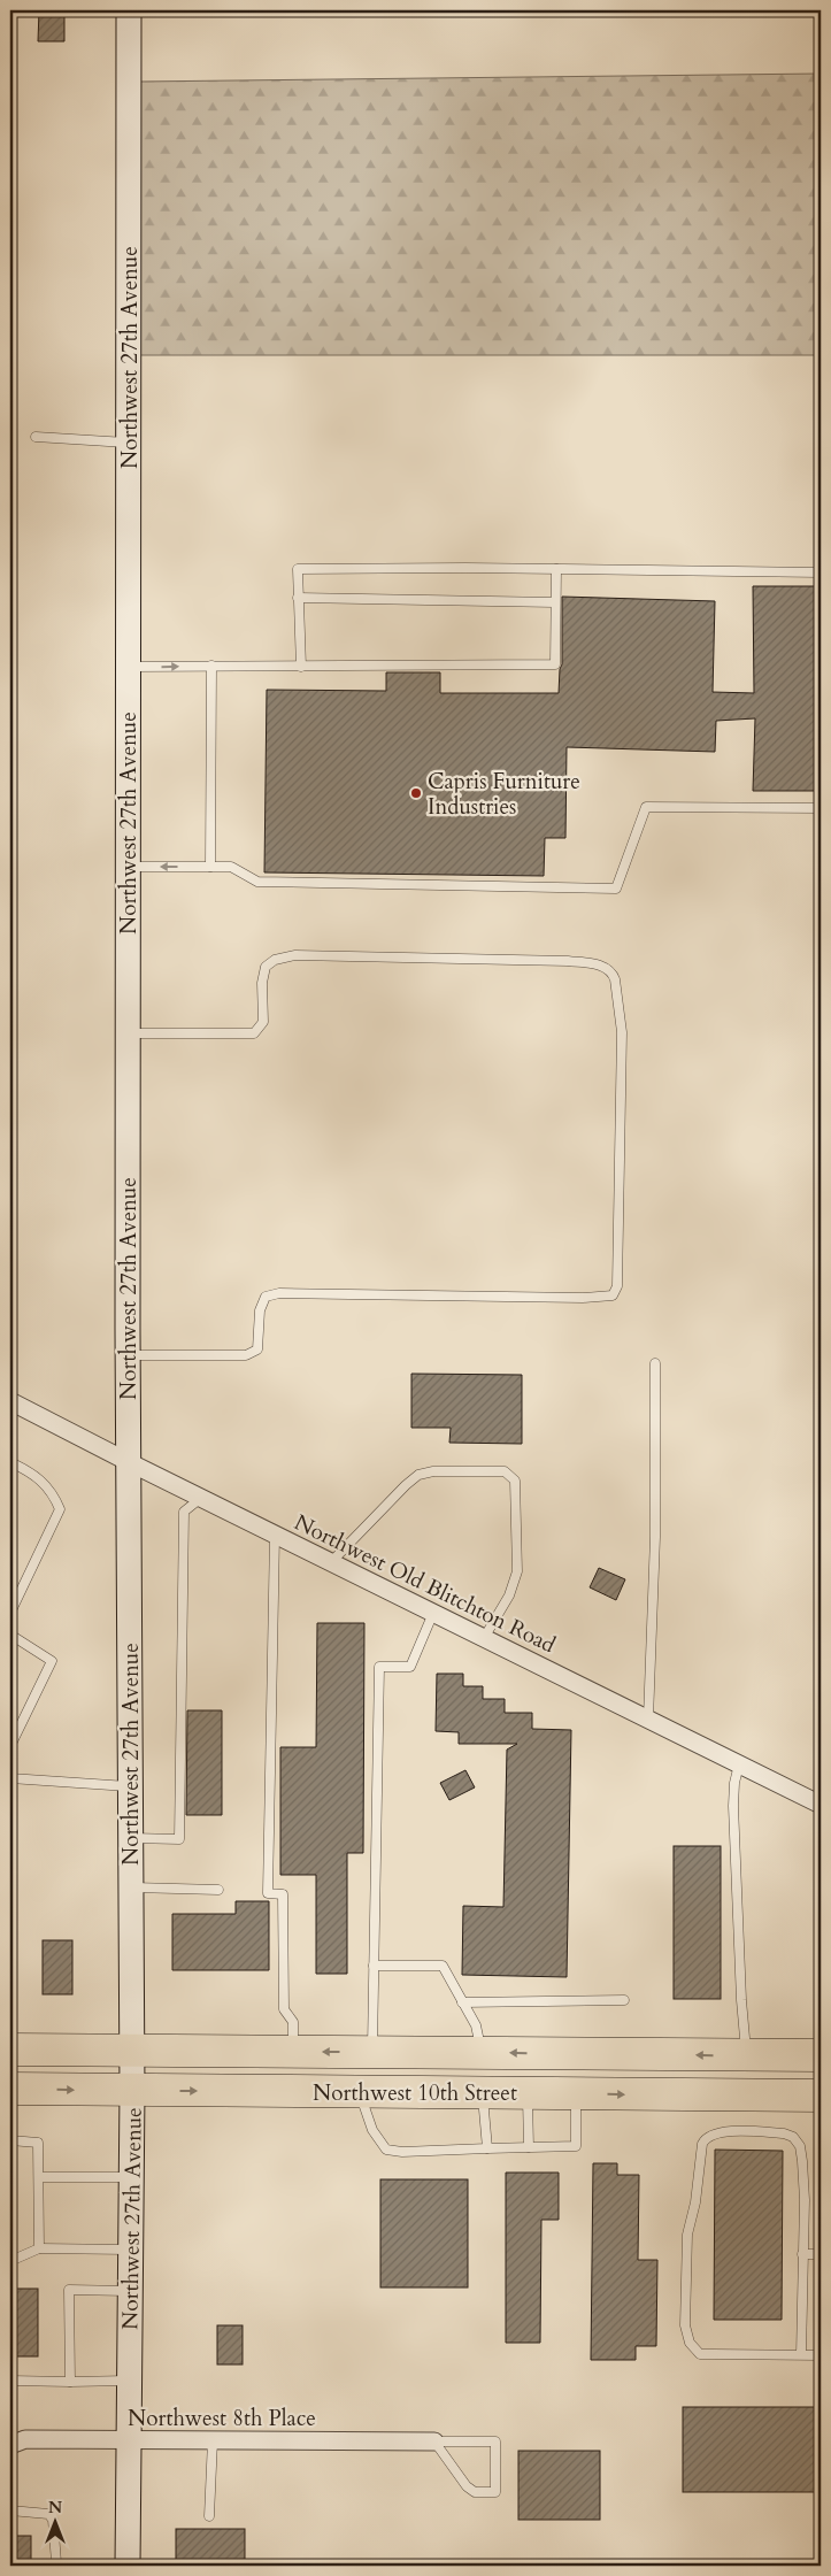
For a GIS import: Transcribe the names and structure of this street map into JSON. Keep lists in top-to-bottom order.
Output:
{
  "streets": {
    "highway": ["Northwest 10th Street"],
    "street": ["Northwest 27th Avenue", "Northwest Old Blitchton Road", "Northwest 8th Place"]
  },
  "crossings": [
    ["Northwest 27th Avenue", "Northwest Old Blitchton Road"],
    ["Northwest 27th Avenue", "Northwest 10th Street"],
    ["Northwest 27th Avenue", "Northwest 8th Place"]
  ],
  "places": ["Capris Furniture Industries"],
  "north": "top"
}
